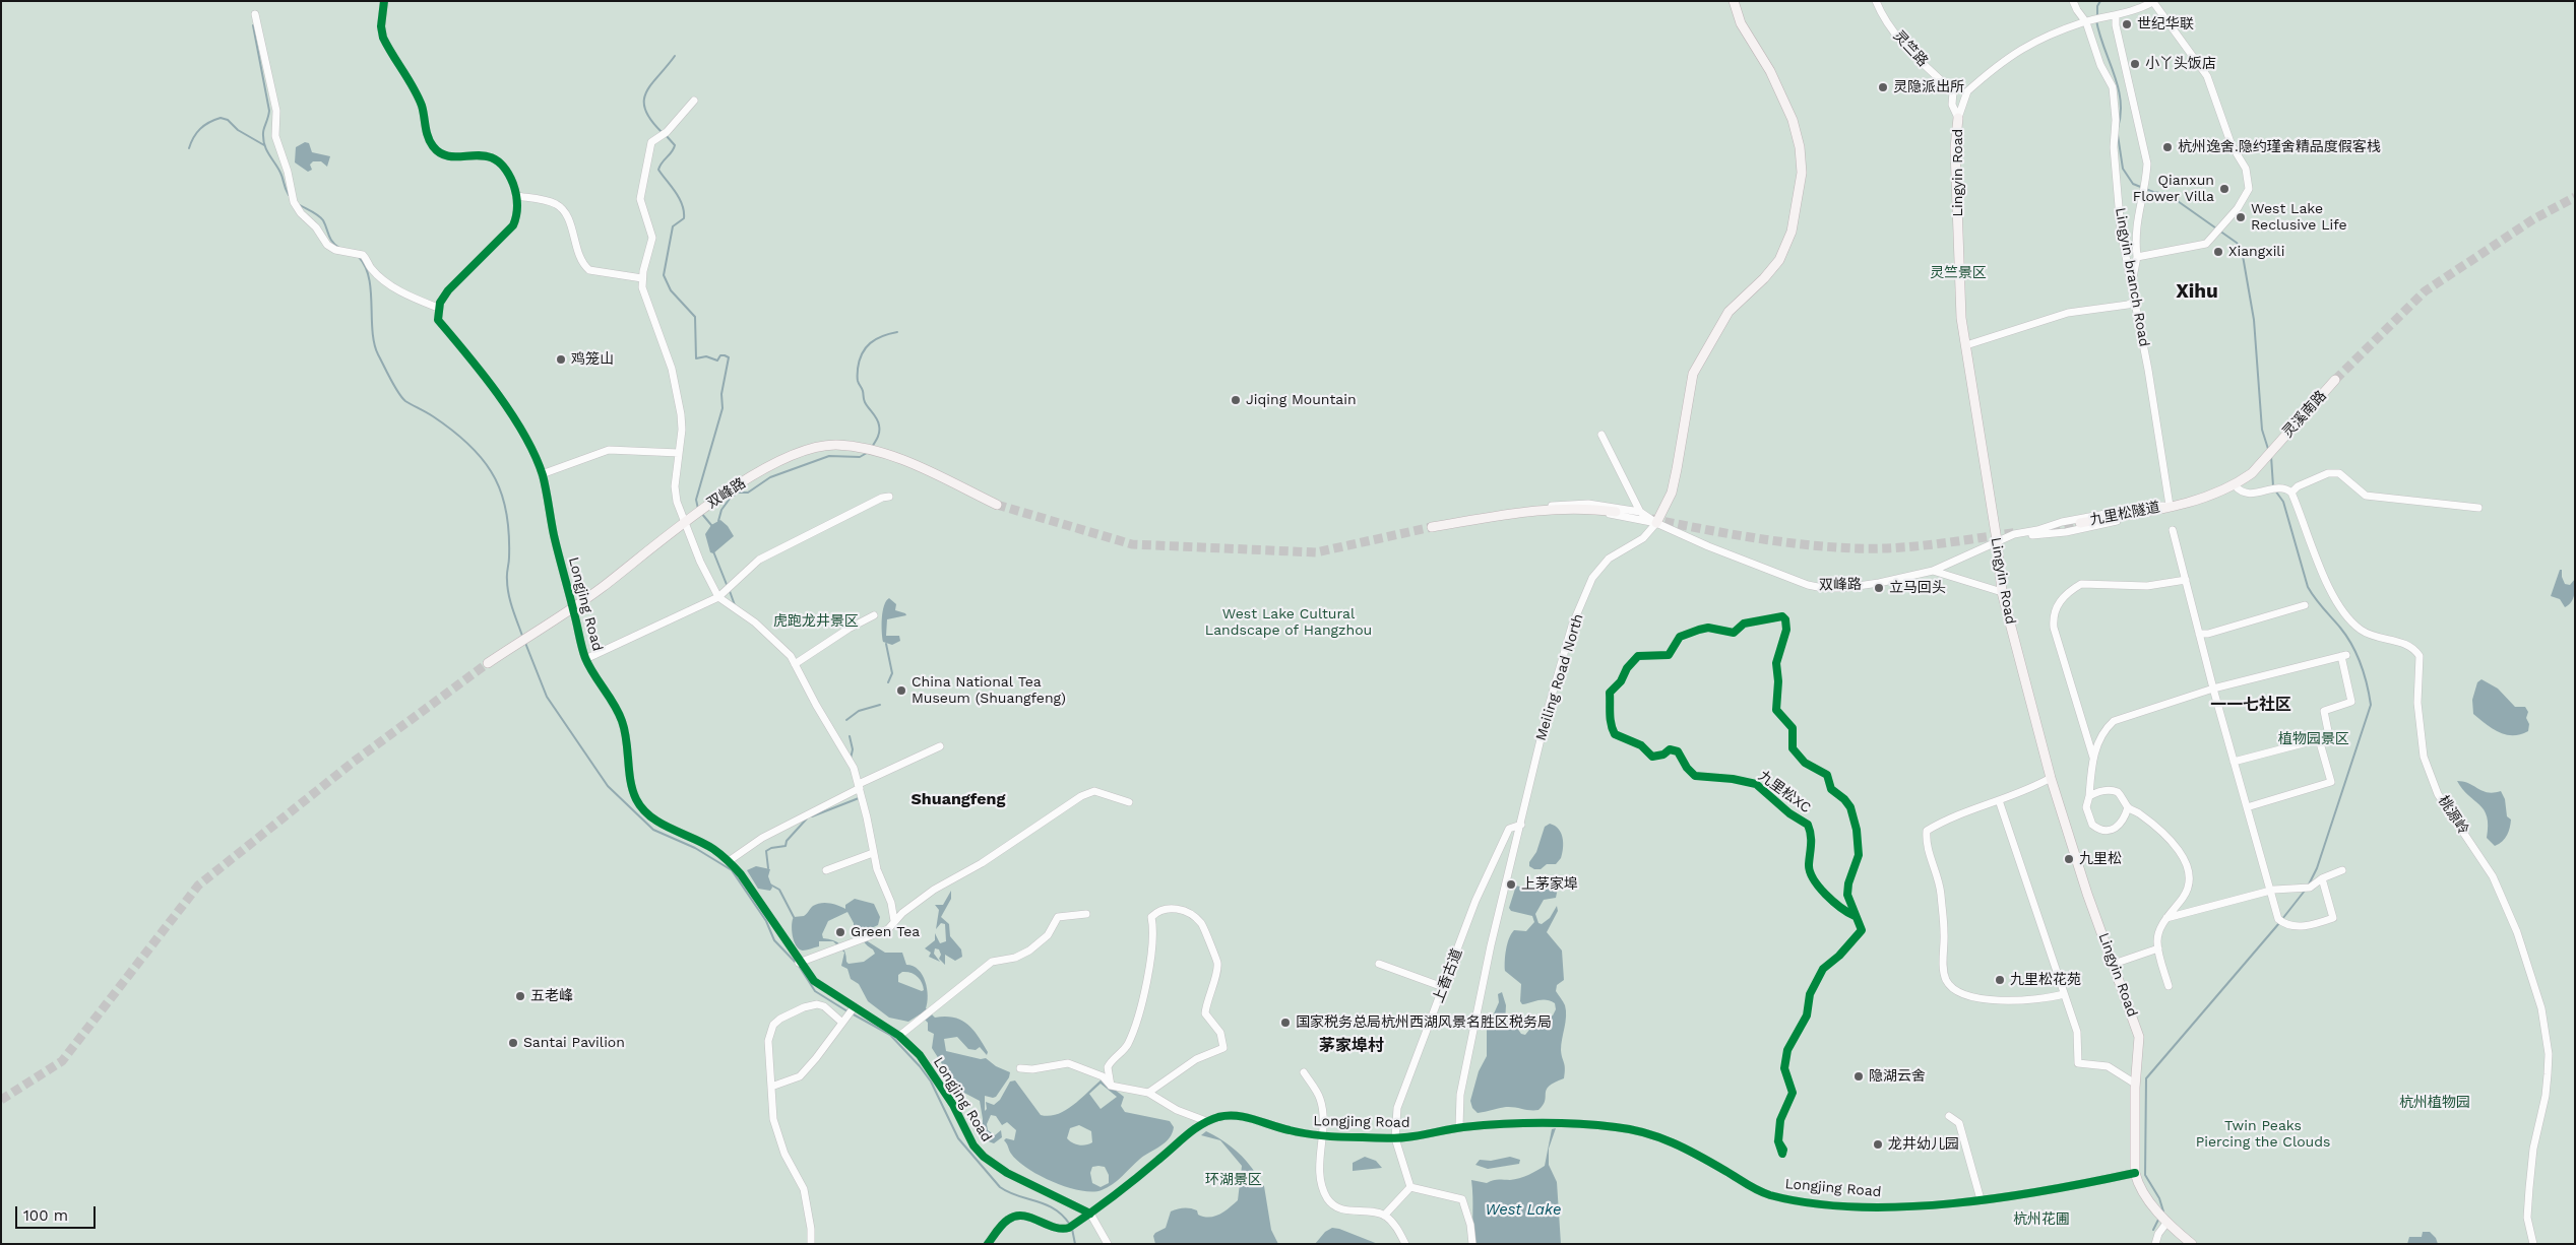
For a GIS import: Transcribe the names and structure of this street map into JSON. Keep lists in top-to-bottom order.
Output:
{
  "streets": {
    "main road": [
      "Lingyin Road",
      "灵溪南路",
      "双峰路",
      "九里松隧道",
      "Meiling Road North"
    ],
    "street": [
      "灵竺路",
      "Lingyin branch Road",
      "Longjing Road",
      "桃源岭",
      "上香古道"
    ],
    "cycle path": ["九里松XC"]
  },
  "crossings": [
    ["Lingyin Road", "Lingyin branch Road"],
    ["Lingyin Road", "双峰路"],
    ["Lingyin Road", "Longjing Road"],
    ["Lingyin branch Road", "九里松隧道"],
    ["双峰路", "Longjing Road"],
    ["双峰路", "Meiling Road North"],
    ["Longjing Road", "Meiling Road North"],
    ["Longjing Road", "上香古道"],
    ["Meiling Road North", "上香古道"]
  ],
  "districts": [
    "Xihu",
    "一一七社区",
    "Shuangfeng",
    "茅家埠村"
  ],
  "water": ["West Lake"],
  "parks": [
    "灵竺景区",
    "West Lake Cultural Landscape of Hangzhou",
    "虎跑龙井景区",
    "植物园景区",
    "杭州植物园",
    "Twin Peaks Piercing the Clouds",
    "环湖景区",
    "杭州花圃"
  ],
  "places": [
    "世纪华联",
    "小丫头饭店",
    "灵隐派出所",
    "杭州逸舍.隐约瑾舍精品度假客栈",
    "Qianxun Flower Villa",
    "West Lake Reclusive Life",
    "Xiangxili",
    "鸡笼山",
    "Jiqing Mountain",
    "立马回头",
    "China National Tea Museum (Shuangfeng)",
    "九里松",
    "上茅家埠",
    "Green Tea",
    "九里松花苑",
    "五老峰",
    "国家税务总局杭州西湖风景名胜区税务局",
    "Santai Pavilion",
    "隐湖云舍",
    "龙井幼儿园"
  ],
  "scale_bar": "100 m"
}
